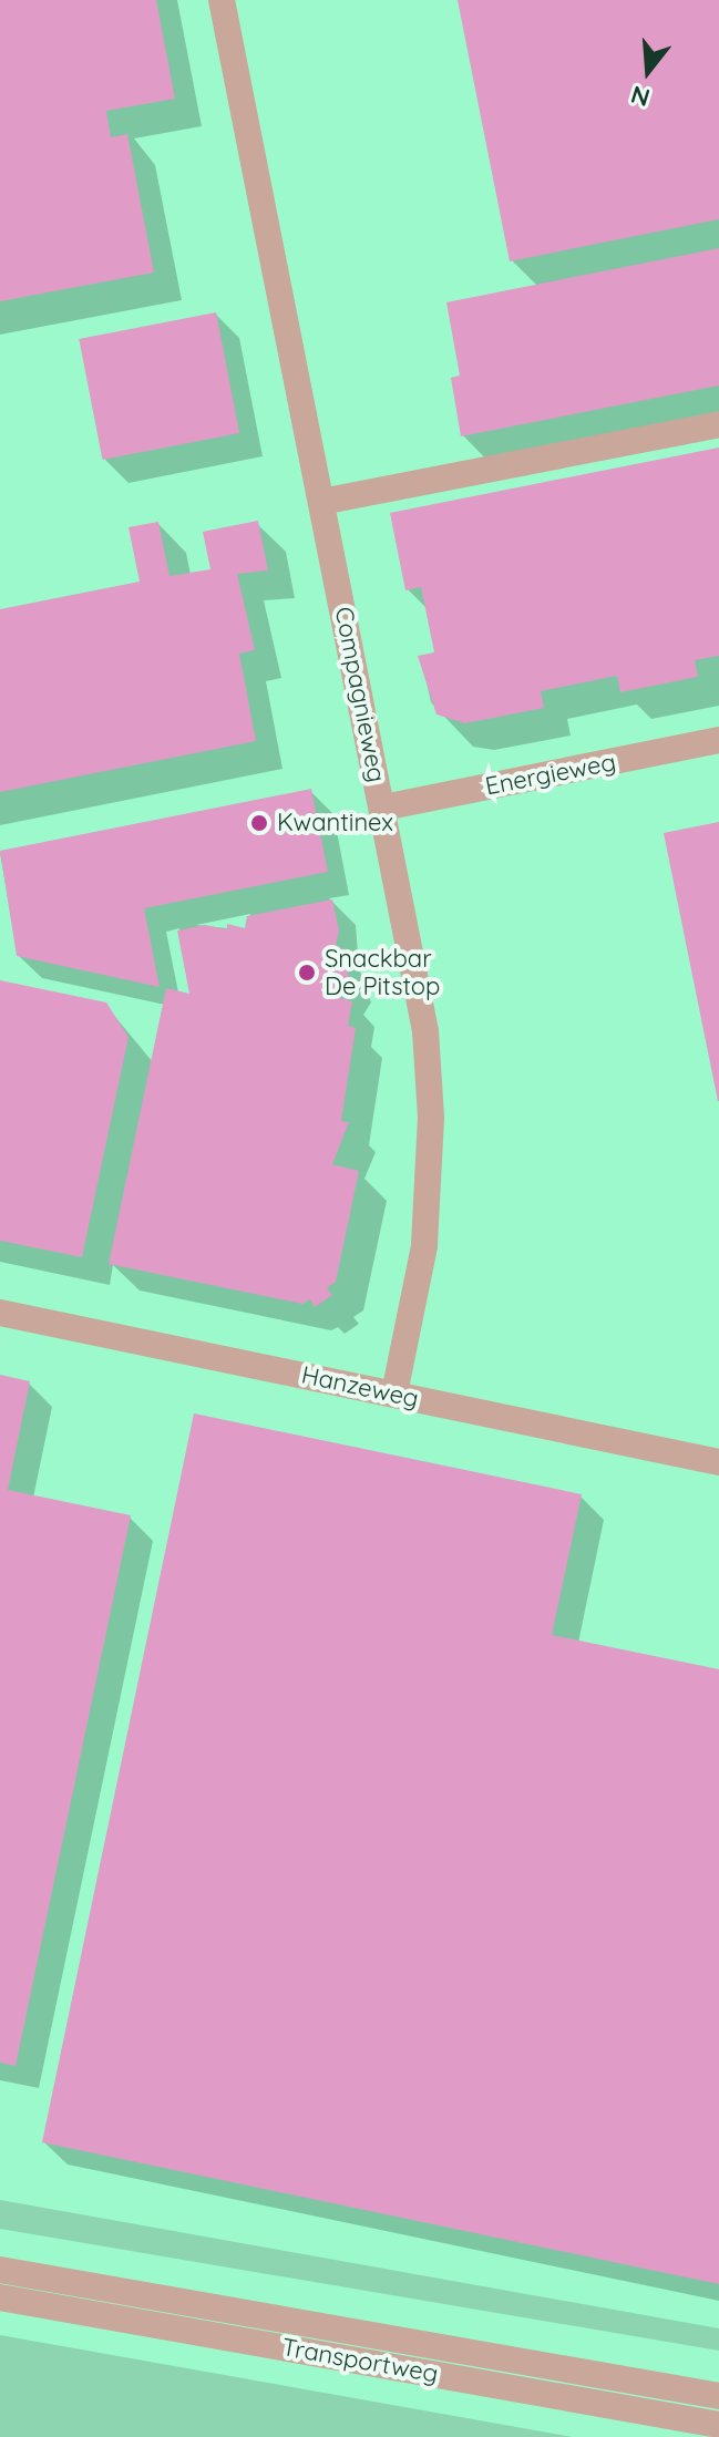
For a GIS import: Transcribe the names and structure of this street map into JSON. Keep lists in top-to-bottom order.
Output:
{
  "streets": {
    "street": [
      "Compagnieweg",
      "Energieweg",
      "Hanzeweg",
      "Transportweg"
    ]
  },
  "crossings": [
    ["Compagnieweg", "Energieweg"],
    ["Compagnieweg", "Hanzeweg"]
  ],
  "places": ["Kwantinex", "Snackbar De Pitstop"],
  "north": "bottom"
}
